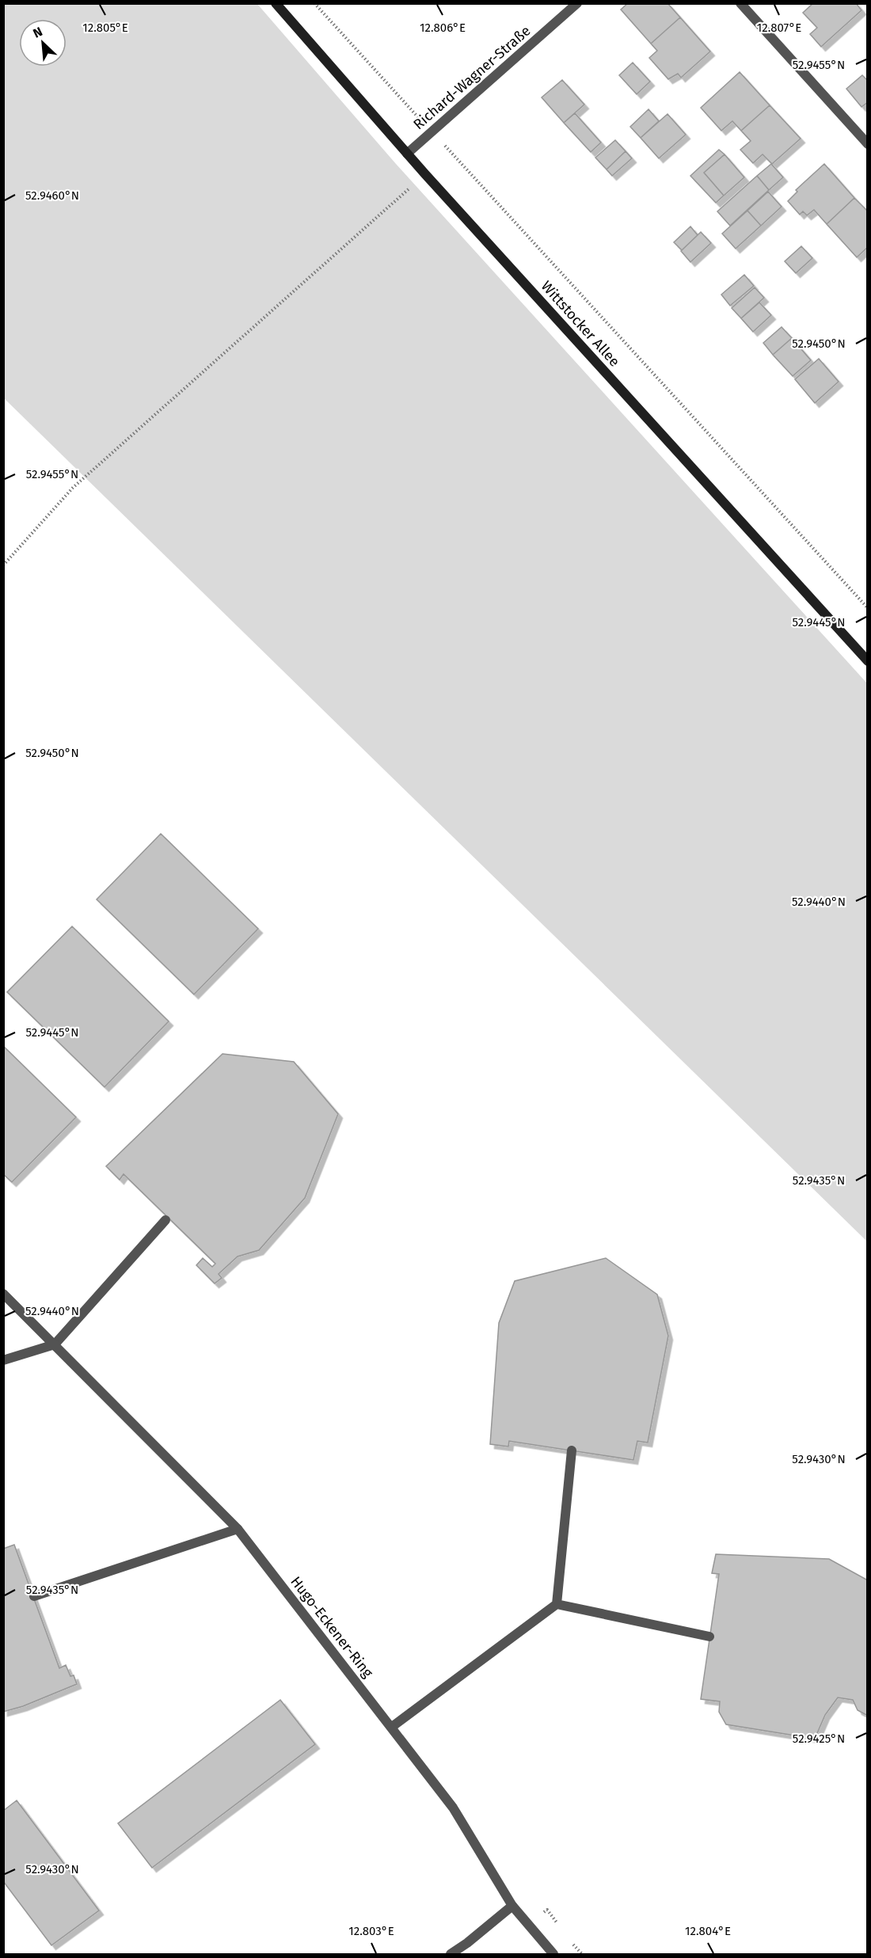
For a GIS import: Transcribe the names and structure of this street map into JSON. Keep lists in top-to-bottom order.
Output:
{
  "streets": {
    "main road": ["Wittstocker Allee"],
    "street": ["Richard-Wagner-Straße", "Hugo-Eckener-Ring"]
  },
  "crossings": [
    ["Richard-Wagner-Straße", "Wittstocker Allee"]
  ],
  "north": "top left",
  "coordinates": [
    "12.805°E",
    "12.806°E",
    "12.807°E",
    "52.9455°N",
    "52.9460°N",
    "52.9450°N",
    "52.9445°N",
    "52.9440°N",
    "52.9435°N",
    "52.9430°N",
    "52.9425°N",
    "12.803°E",
    "12.804°E"
  ]
}
